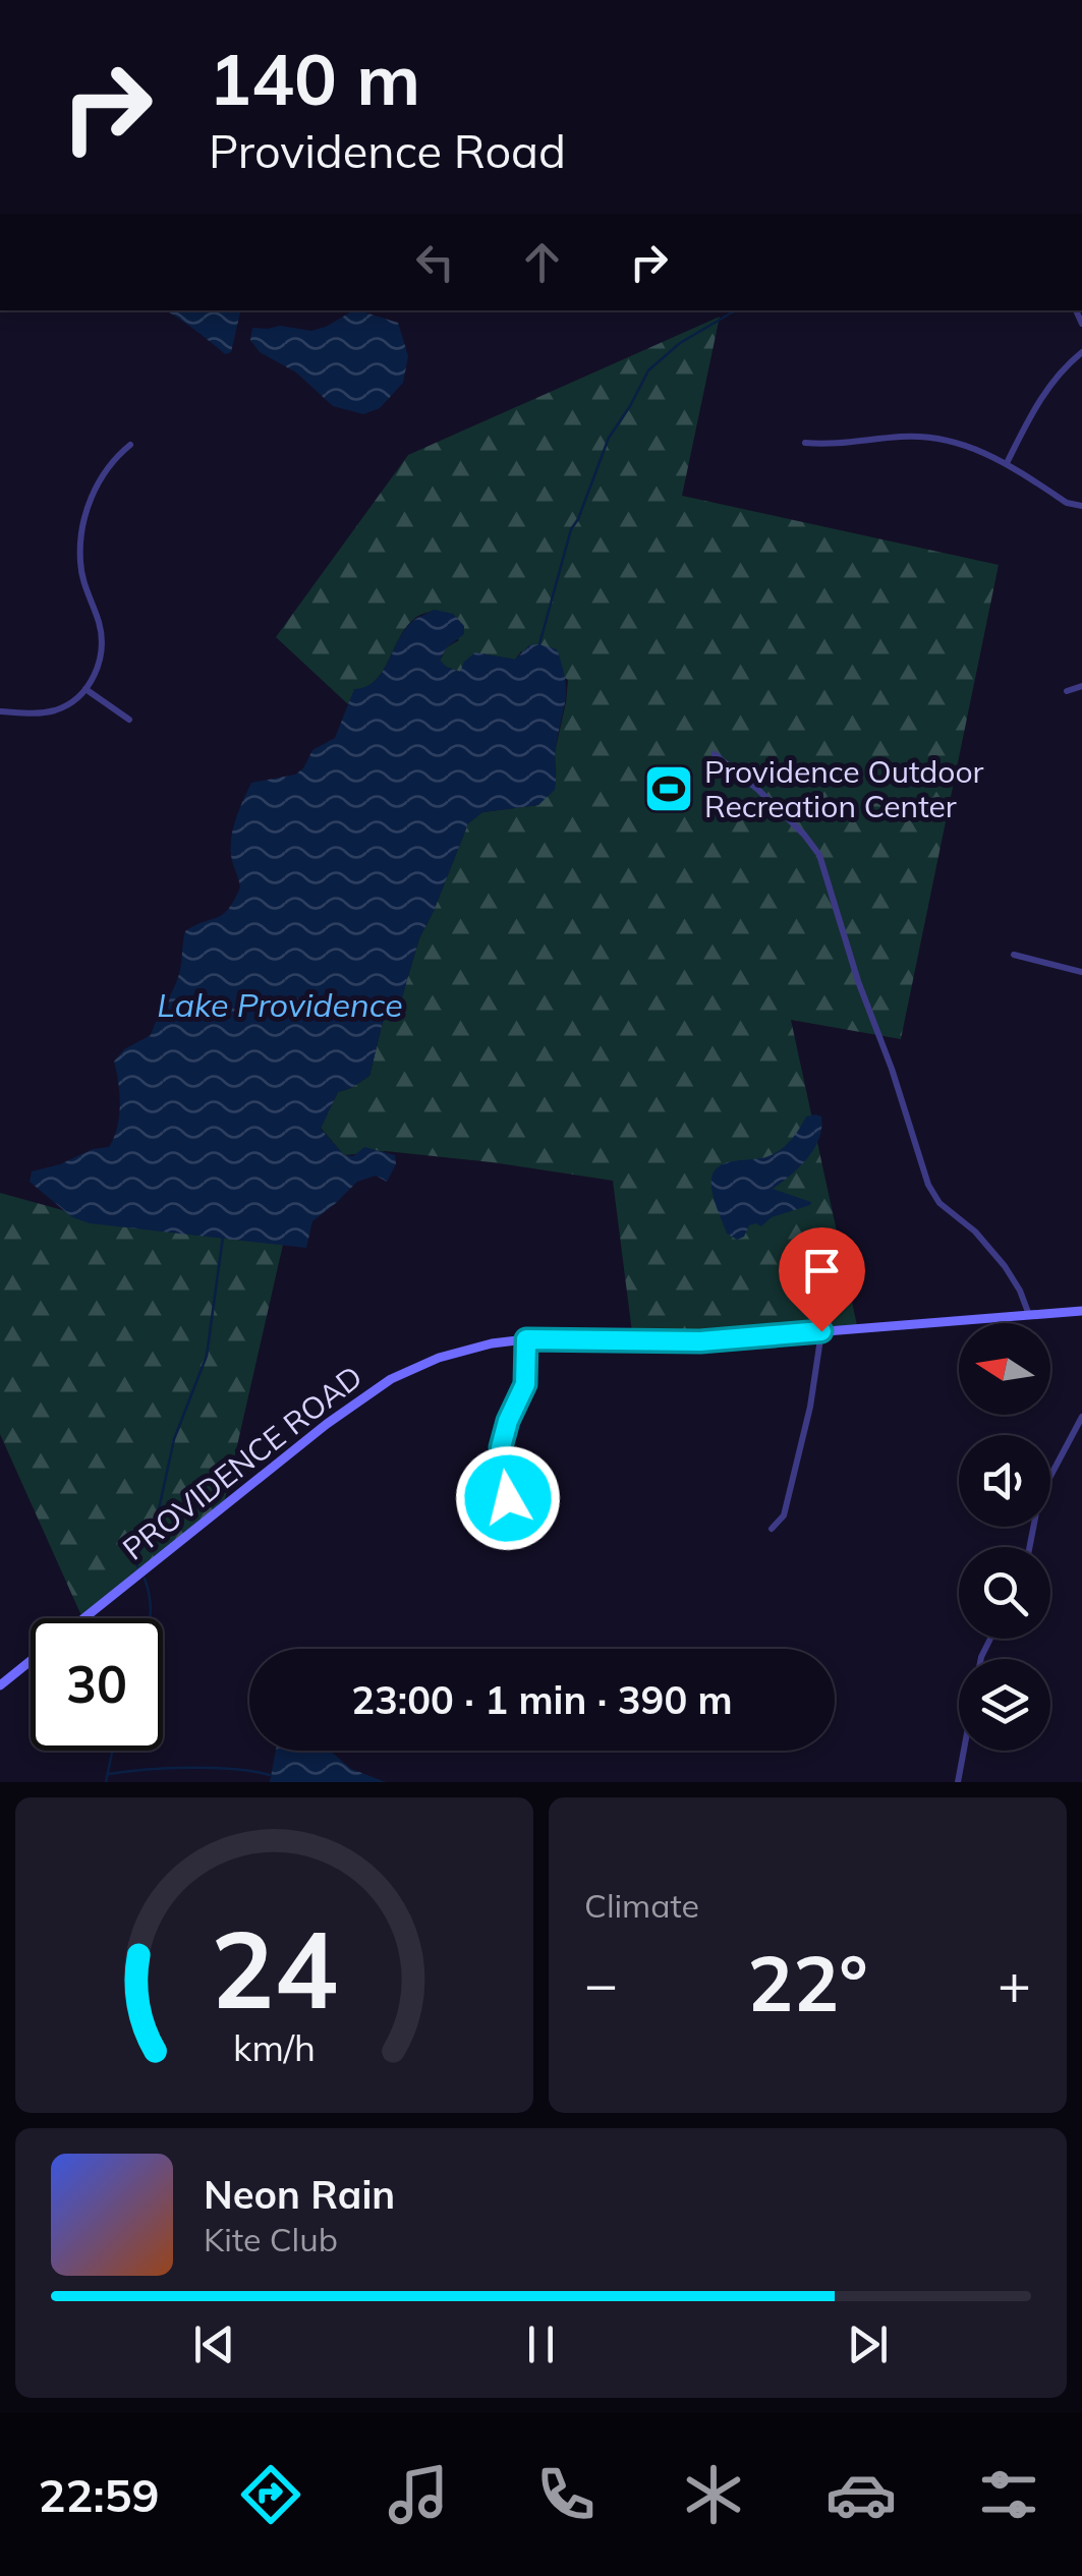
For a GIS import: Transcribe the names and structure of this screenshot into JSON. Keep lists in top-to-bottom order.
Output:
{
  "streets": {
    "street": ["PROVIDENCE ROAD"]
  },
  "water": ["Lake Providence"],
  "places": {
    "sports": ["Providence Outdoor Recreation Center"]
  },
  "north": "left",
  "page": {
    "turn": ["140 m", "Providence Road"],
    "limit": "30",
    "trip": "23:00 · 1 min · 390 m",
    "tile": "Climate",
    "heat": ["−", "22°", "+"],
    "song": ["Neon Rain", "Kite Club"],
    "tabs": "22:59",
    "gauge": ["24", "km/h"]
  }
}
